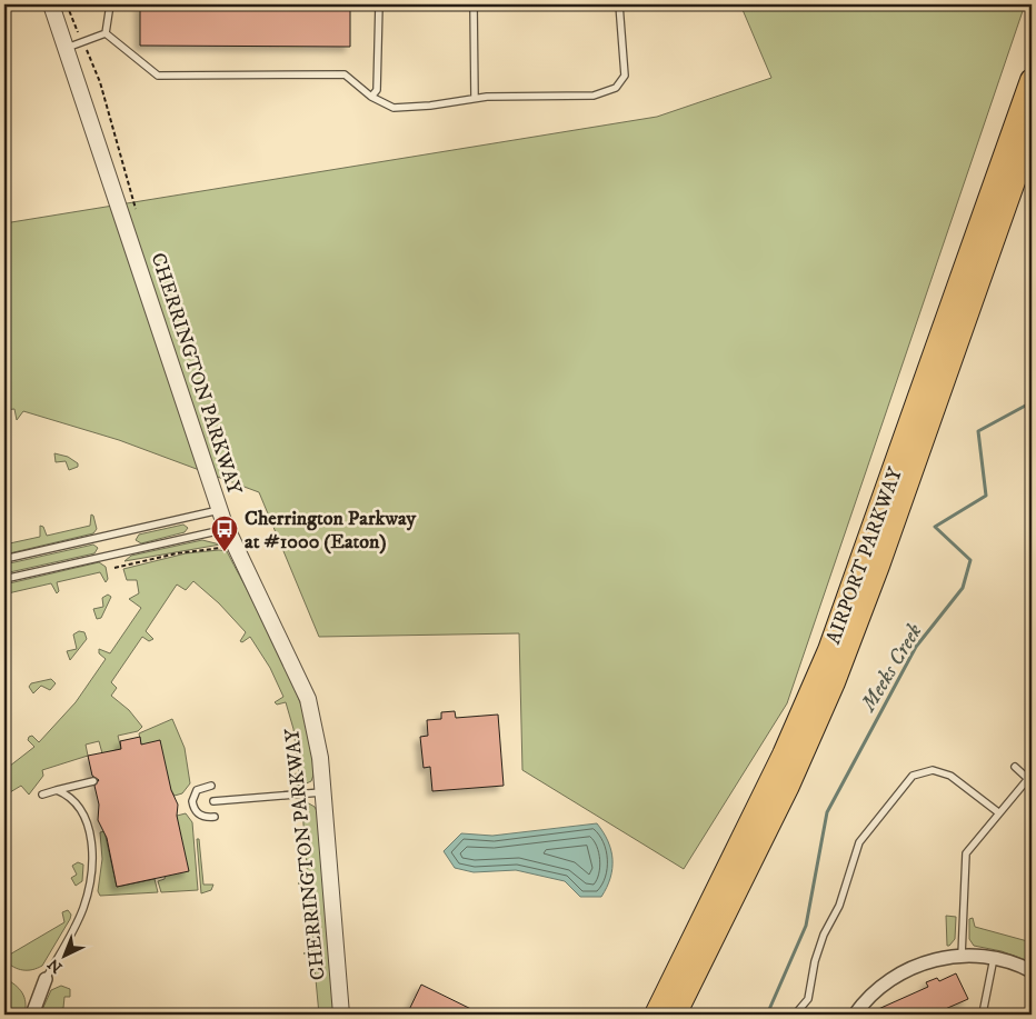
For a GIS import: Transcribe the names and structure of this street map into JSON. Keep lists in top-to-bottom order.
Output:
{
  "streets": {
    "highway": ["AIRPORT PARKWAY"],
    "street": ["CHERRINGTON PARKWAY"]
  },
  "water": ["Meeks Creek"],
  "places": {
    "bus stop": ["Cherrington Parkway at #1000 (Eaton)"]
  },
  "north": "bottom left"
}
